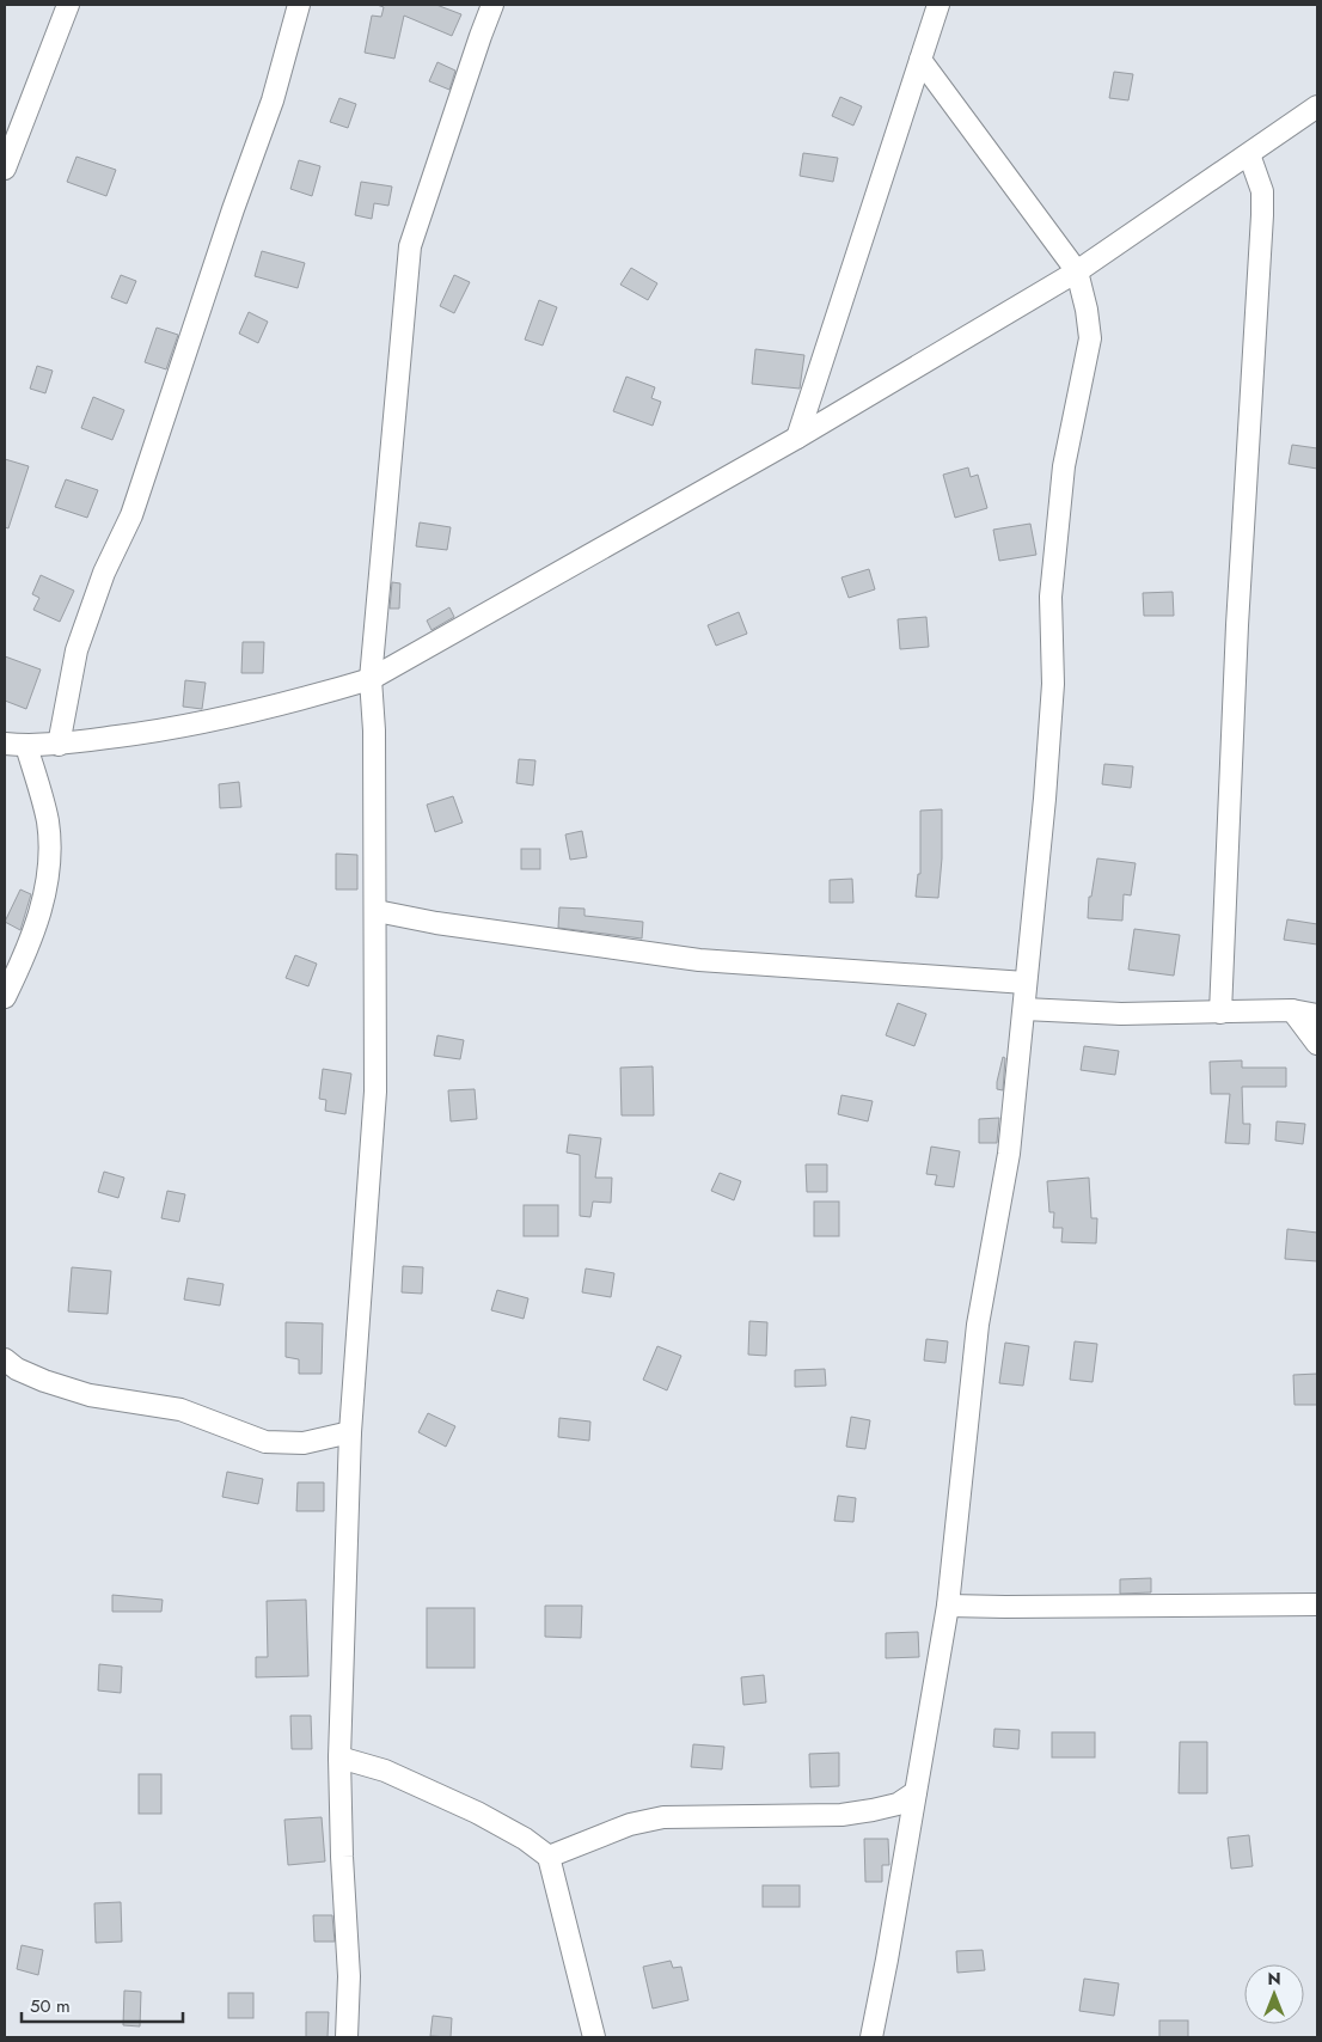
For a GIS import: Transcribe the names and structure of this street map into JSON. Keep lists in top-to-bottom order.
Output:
{
  "scale_bar": "50 m",
  "north": "top"
}
